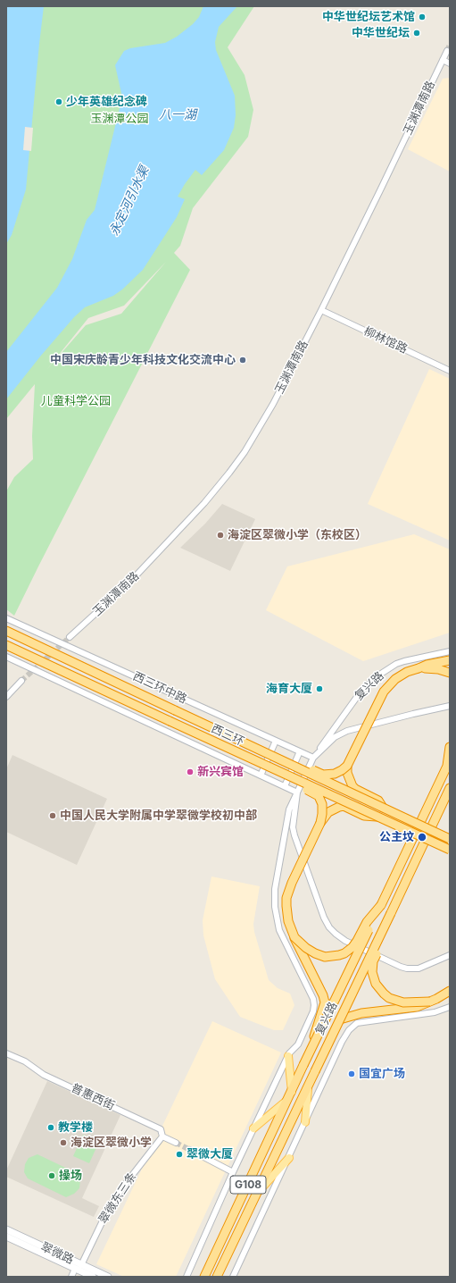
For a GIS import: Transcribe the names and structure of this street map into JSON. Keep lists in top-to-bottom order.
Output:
{
  "streets": {
    "highway": ["复兴路", "西三环", "G108"],
    "main road": ["翠微路"],
    "street": [
      "玉渊潭南路",
      "柳林馆路",
      "西三环中路",
      "普惠西街",
      "翠微东三条"
    ]
  },
  "crossings": [
    ["玉渊潭南路", "柳林馆路"],
    ["复兴路", "西三环中路"],
    ["普惠西街", "翠微东三条"],
    ["翠微东三条", "翠微路"]
  ],
  "water": ["八一湖", "永定河引水渠"],
  "parks": ["玉渊潭公园", "儿童科学公园"],
  "places": [
    "中华世纪坛艺术馆",
    "中华世纪坛",
    "少年英雄纪念碑",
    "中国宋庆龄青少年科技文化交流中心",
    "海淀区翠微小学（东校区）",
    "海育大厦",
    "新兴宾馆",
    "中国人民大学附属中学翠微学校初中部",
    "公主坟",
    "国宜广场",
    "教学楼",
    "海淀区翠微小学",
    "翠微大厦",
    "操场"
  ]
}
